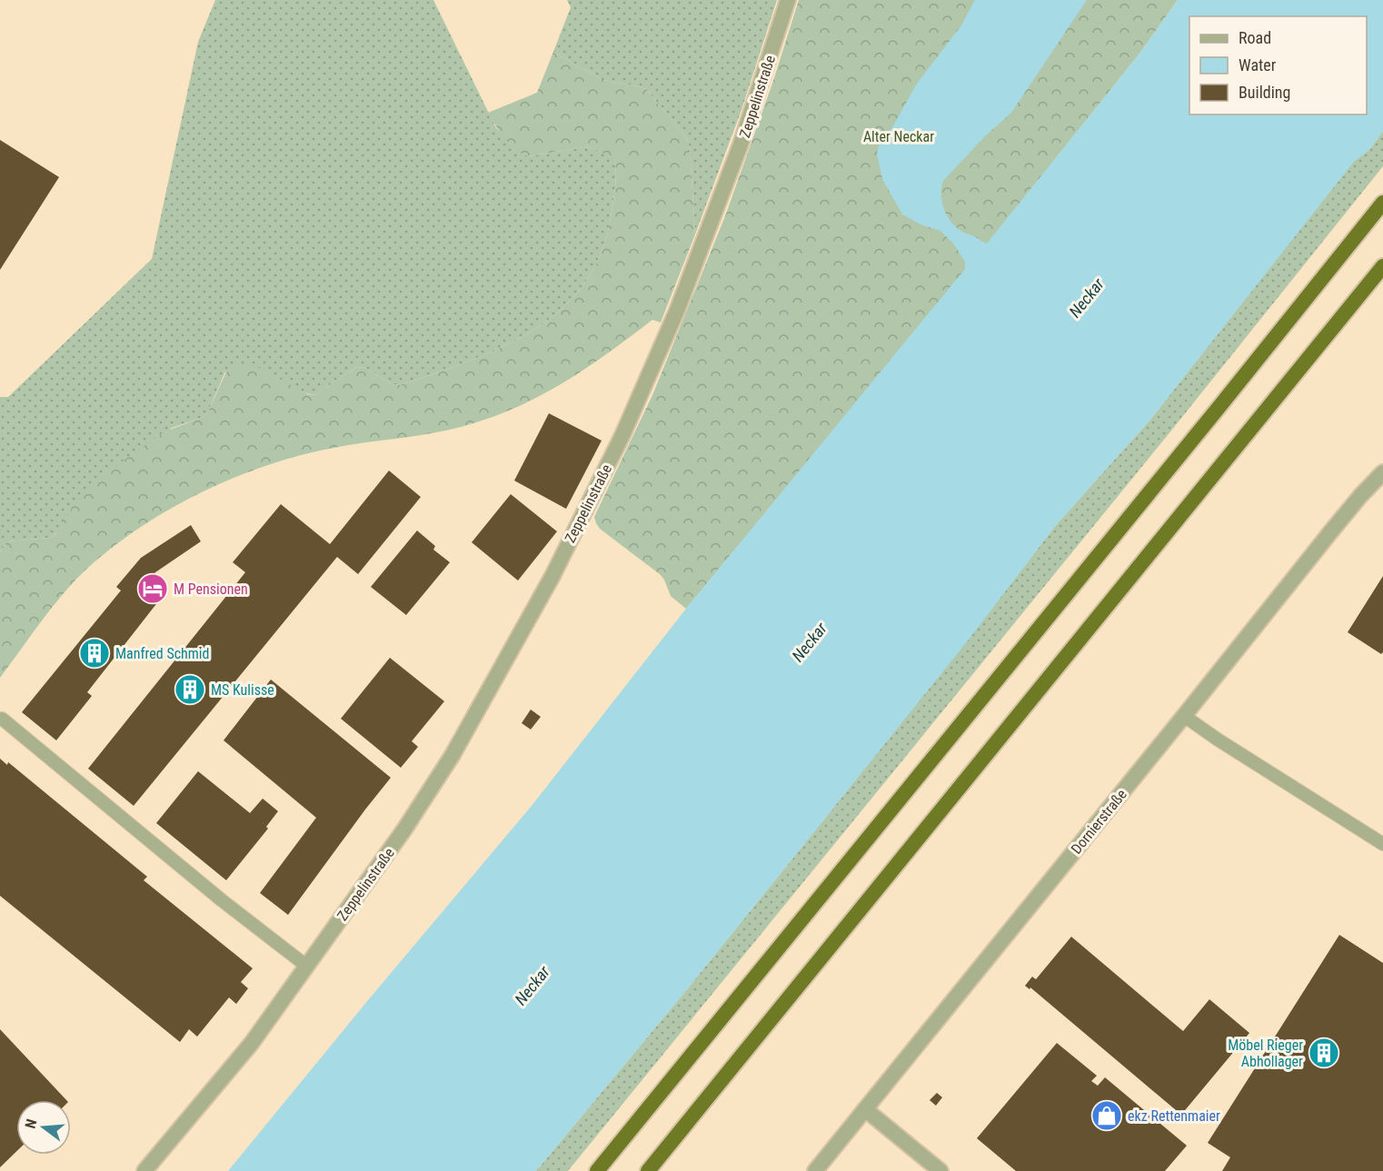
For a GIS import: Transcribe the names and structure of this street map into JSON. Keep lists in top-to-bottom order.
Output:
{
  "streets": {
    "street": ["Zeppelinstraße", "Dornierstraße"]
  },
  "water": ["Neckar"],
  "parks": ["Alter Neckar"],
  "places": {
    "hotel": ["M Pensionen"],
    "building": ["Manfred Schmid", "MS Kulisse", "Möbel Rieger Abhollager"],
    "shop": ["ekz Rettenmaier"]
  },
  "legend": ["Road", "Water", "Building"],
  "north": "left"
}
